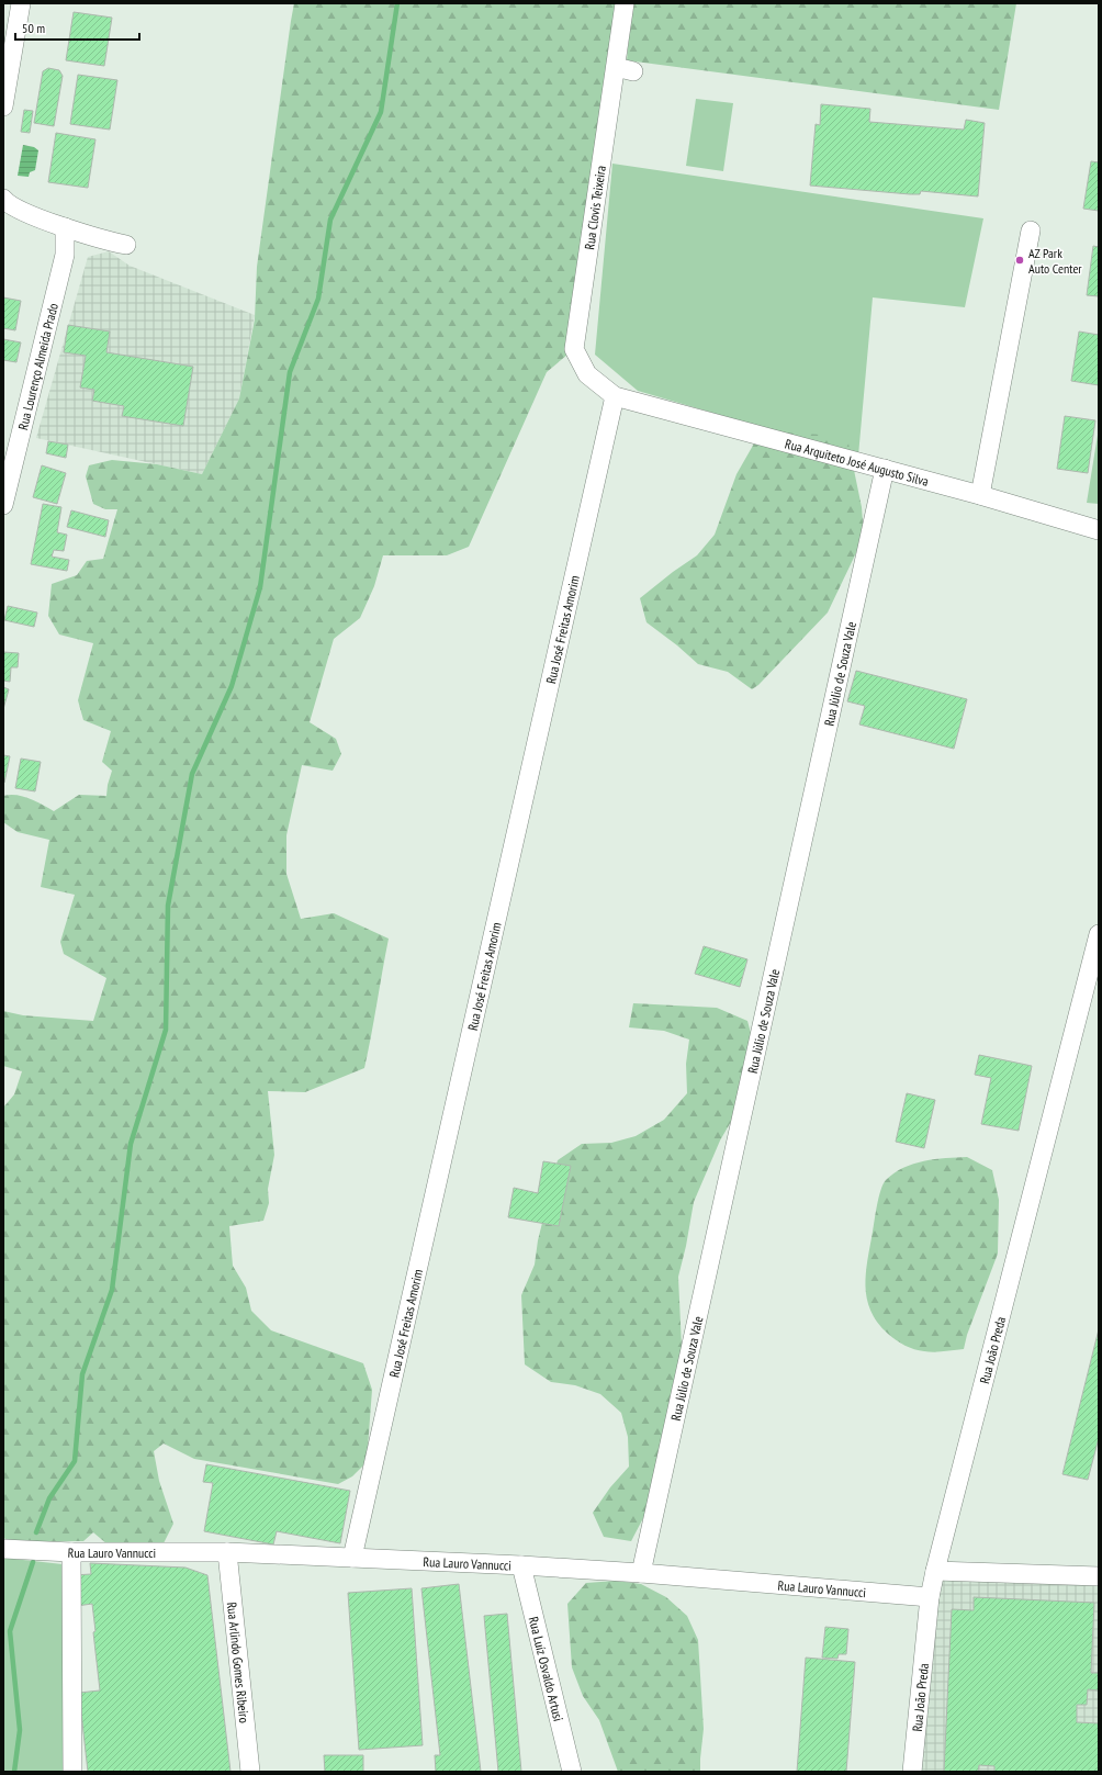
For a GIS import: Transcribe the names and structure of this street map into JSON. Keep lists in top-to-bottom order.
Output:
{
  "streets": {
    "street": [
      "Rua Clovis Teixeira",
      "Rua Lourenço Almeida Prado",
      "Rua Arquiteto José Augusto Silva",
      "Rua José Freitas Amorim",
      "Rua Jùlio de Souza Vale",
      "Rua João Preda",
      "Rua Lauro Vannucci",
      "Rua Arlindo Gomes Ribeiro",
      "Rua Luíz Osvaldo Artusi"
    ]
  },
  "crossings": [
    ["Rua Clovis Teixeira", "Rua Arquiteto José Augusto Silva"],
    ["Rua Clovis Teixeira", "Rua José Freitas Amorim"],
    ["Rua Arquiteto José Augusto Silva", "Rua José Freitas Amorim"],
    ["Rua Arquiteto José Augusto Silva", "Rua Jùlio de Souza Vale"],
    ["Rua José Freitas Amorim", "Rua Lauro Vannucci"],
    ["Rua Jùlio de Souza Vale", "Rua Lauro Vannucci"],
    ["Rua João Preda", "Rua Lauro Vannucci"],
    ["Rua Lauro Vannucci", "Rua Arlindo Gomes Ribeiro"],
    ["Rua Lauro Vannucci", "Rua Luíz Osvaldo Artusi"]
  ],
  "places": ["AZ Park Auto Center"],
  "scale_bar": "50 m"
}
